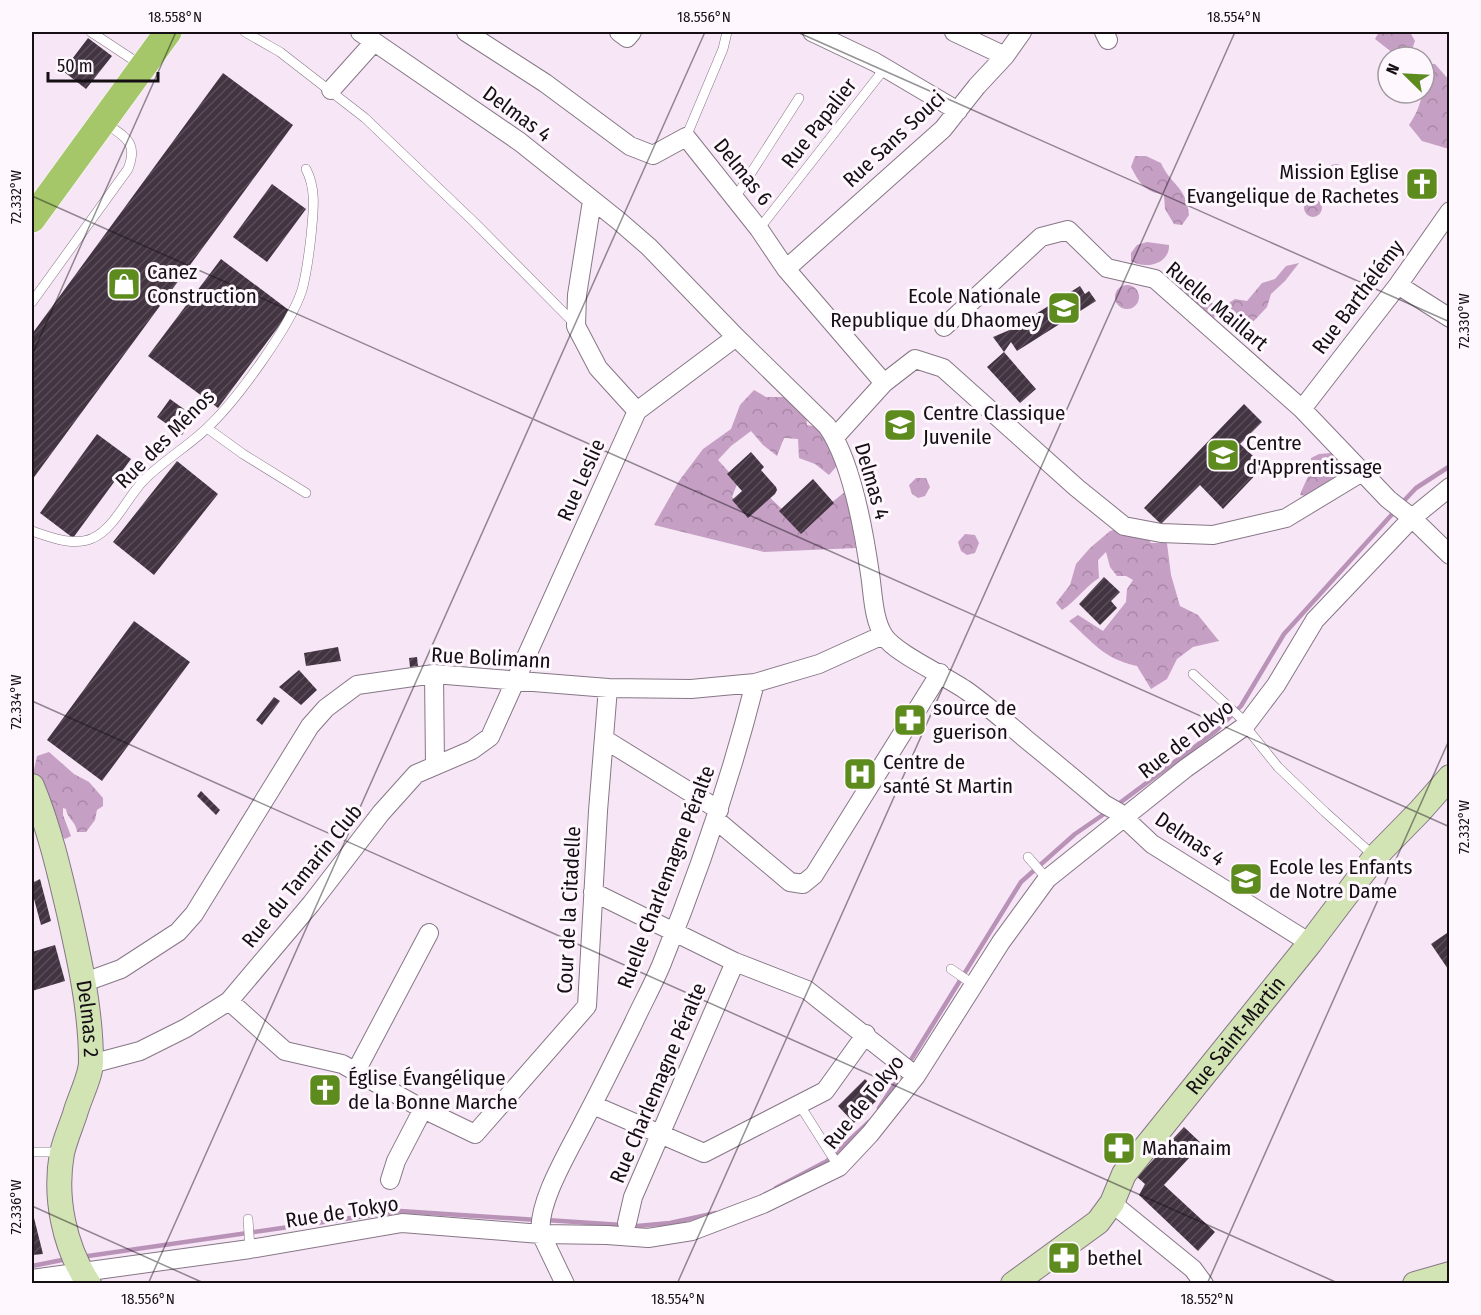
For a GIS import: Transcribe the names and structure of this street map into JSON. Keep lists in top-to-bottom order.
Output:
{
  "streets": {
    "street": [
      "Delmas 4",
      "Rue Sans Souci",
      "Delmas 6",
      "Rue Barthélémy",
      "Ruelle Maillart",
      "Rue Leslie",
      "Rue Bolimann",
      "Rue de Tokyo",
      "Rue du Tamarin Club",
      "Ruelle Charlemagne Péralte",
      "Cour de la Citadelle",
      "Delmas 2",
      "Rue Saint-Martin",
      "Rue Charlemagne Péralte"
    ],
    "lane": ["Rue Papalier", "Rue des Ménos"]
  },
  "crossings": [
    ["Delmas 4", "Rue Leslie"],
    ["Delmas 4", "Rue Bolimann"],
    ["Delmas 4", "Rue de Tokyo"],
    ["Delmas 4", "Rue Saint-Martin"],
    ["Rue Papalier", "Delmas 6"],
    ["Rue Sans Souci", "Delmas 6"],
    ["Rue Barthélémy", "Ruelle Maillart"],
    ["Ruelle Maillart", "Rue de Tokyo"],
    ["Rue Leslie", "Rue Bolimann"],
    ["Rue Leslie", "Rue du Tamarin Club"],
    ["Rue Bolimann", "Rue du Tamarin Club"],
    ["Rue Bolimann", "Ruelle Charlemagne Péralte"],
    ["Rue Bolimann", "Cour de la Citadelle"],
    ["Rue Bolimann", "Delmas 2"],
    ["Rue de Tokyo", "Ruelle Charlemagne Péralte"],
    ["Rue de Tokyo", "Delmas 2"],
    ["Rue du Tamarin Club", "Cour de la Citadelle"],
    ["Rue du Tamarin Club", "Delmas 2"]
  ],
  "places": {
    "church": ["Mission Eglise Evangelique de Rachetes", "Église Évangélique de la Bonne Marche"],
    "shop": ["Canez Construction"],
    "school or university": [
      "Ecole Nationale Republique du Dhaomey",
      "Centre Classique Juvenile",
      "Centre d'Apprentissage",
      "Ecole les Enfants de Notre Dame"
    ],
    "pharmacy": ["source de guerison", "Mahanaim", "bethel"],
    "hospital": ["Centre de santé St Martin"]
  },
  "scale_bar": "50 m",
  "north": "top left",
  "coordinates": [
    "18.558°N",
    "18.556°N",
    "18.554°N",
    "72.332°W",
    "72.330°W",
    "72.334°W",
    "72.336°W",
    "18.552°N"
  ]
}
